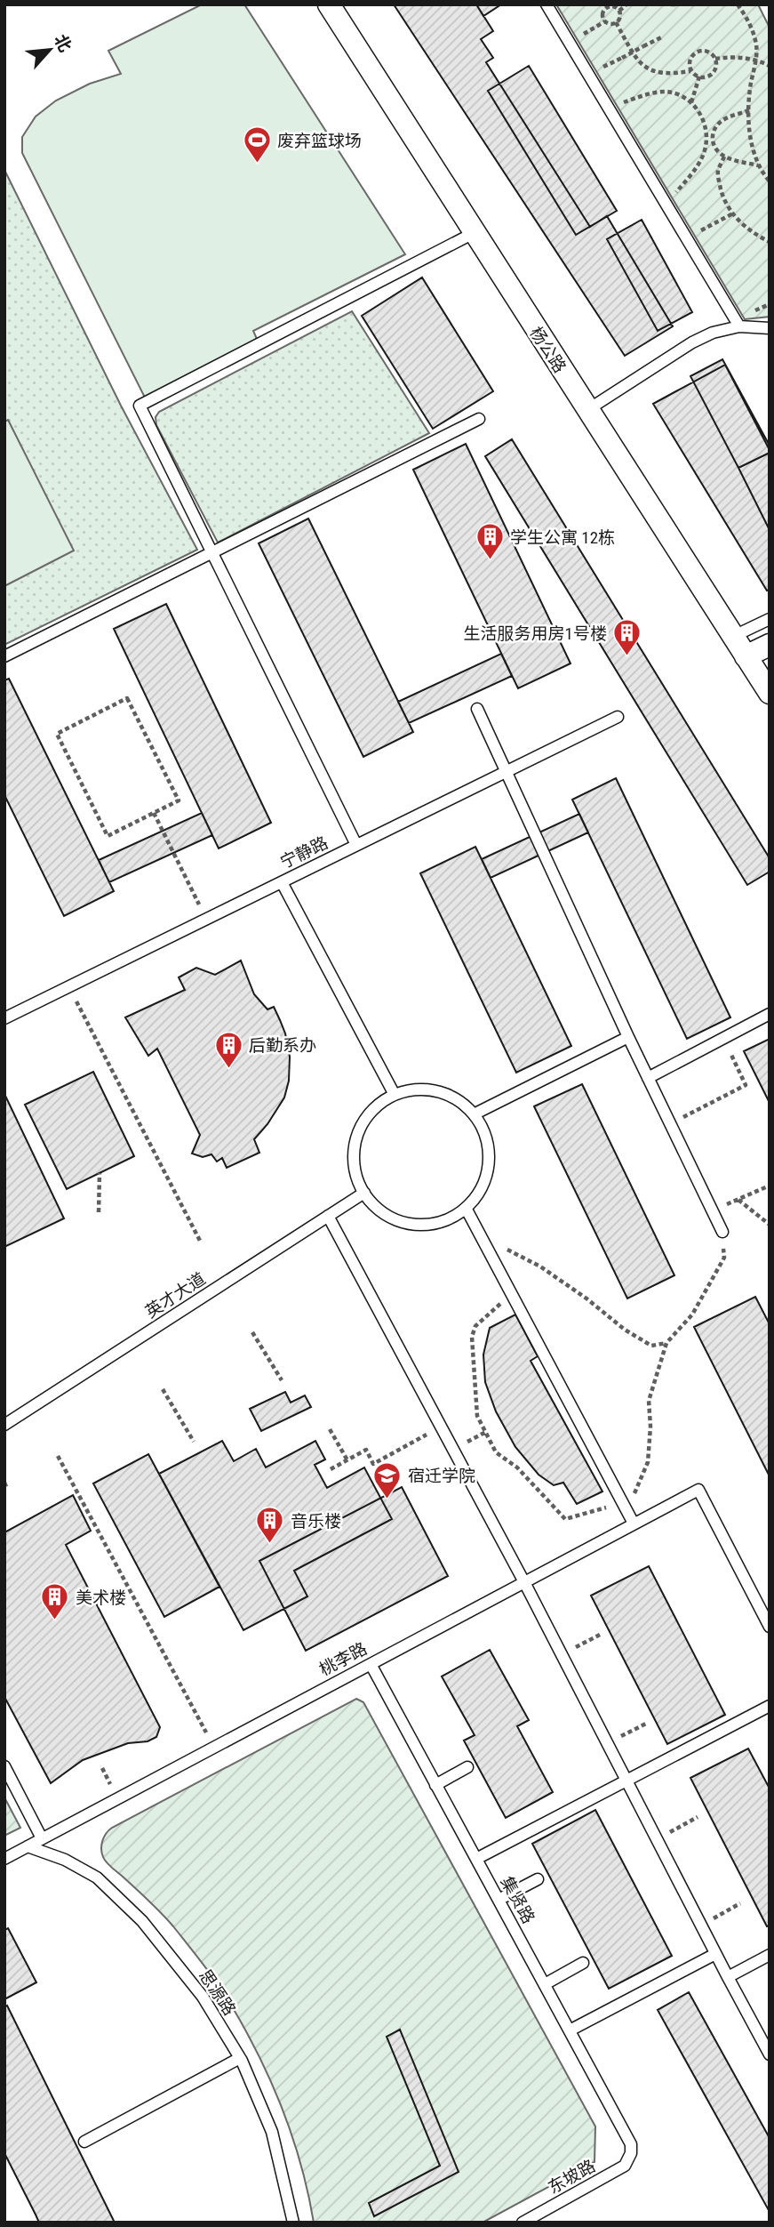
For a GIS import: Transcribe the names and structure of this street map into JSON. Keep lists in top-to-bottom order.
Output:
{
  "streets": {
    "street": ["杨公路"],
    "lane": [
      "宁静路",
      "英才大道",
      "桃李路",
      "集贤路",
      "思源路",
      "东坡路"
    ]
  },
  "crossings": [
    ["桃李路", "集贤路"],
    ["桃李路", "思源路"],
    ["集贤路", "东坡路"]
  ],
  "places": {
    "sports": ["废弃篮球场"],
    "building": [
      "学生公寓 12栋",
      "生活服务用房1号楼",
      "后勤系办",
      "音乐楼",
      "美术楼"
    ],
    "school or university": ["宿迁学院"]
  },
  "north": "top right"
}
